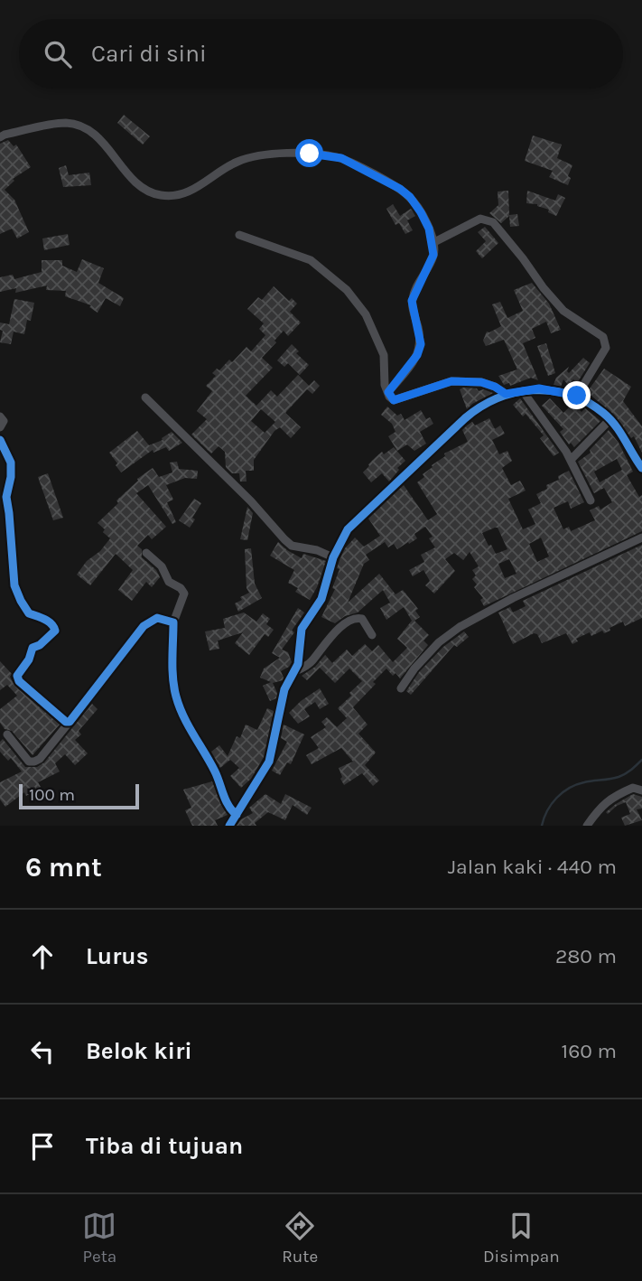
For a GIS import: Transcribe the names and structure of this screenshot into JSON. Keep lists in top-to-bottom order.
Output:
{
  "scale_bar": "100 m",
  "page": {
    "search": "Cari di sini",
    "scale": "100 m",
    "heading": ["6 mnt", "Jalan kaki · 440 m"],
    "list": [
      ["Lurus", "280 m"],
      ["Belok kiri", "160 m"],
      "Tiba di tujuan"
    ],
    "nav": ["Peta", "Rute", "Disimpan"]
  }
}
